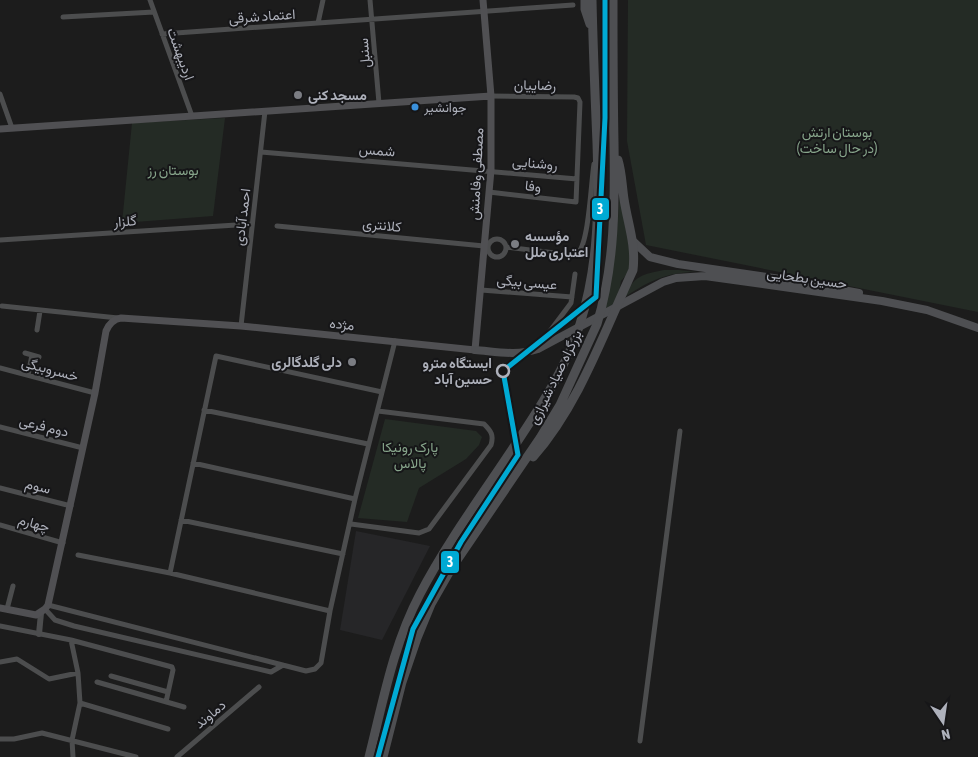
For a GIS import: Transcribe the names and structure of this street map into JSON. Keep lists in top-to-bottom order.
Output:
{
  "streets": {
    "highway": ["بزرگراه صیاد شیرازی"],
    "main road": ["مصطفی وفامنش", "حسین بطحایی", "مژده"],
    "street": [
      "اعتماد شرقی",
      "سنبل",
      "اردیبهشت",
      "رضاییان",
      "شمس",
      "روشنایی",
      "وفا",
      "احمد آبادی",
      "گلزار",
      "کلانتری",
      "عیسی بیگی",
      "خسروبیگی",
      "دوم فرعی",
      "سوم",
      "چهارم",
      "دماوند"
    ]
  },
  "crossings": [
    ["اعتماد شرقی", "سنبل"],
    ["اعتماد شرقی", "اردیبهشت"],
    ["اعتماد شرقی", "مصطفی وفامنش"],
    ["رضاییان", "روشنایی"],
    ["رضاییان", "مصطفی وفامنش"],
    ["رضاییان", "وفا"],
    ["شمس", "روشنایی"],
    ["شمس", "مصطفی وفامنش"],
    ["شمس", "احمد آبادی"],
    ["روشنایی", "مصطفی وفامنش"],
    ["روشنایی", "وفا"],
    ["مصطفی وفامنش", "وفا"],
    ["مصطفی وفامنش", "کلانتری"],
    ["مصطفی وفامنش", "عیسی بیگی"],
    ["مصطفی وفامنش", "مژده"],
    ["احمد آبادی", "گلزار"],
    ["احمد آبادی", "مژده"],
    ["حسین بطحایی", "مژده"]
  ],
  "parks": ["بوستان ارتش (در حال ساخت)", "بوستان رز", "پارک رونیکا پالاس"],
  "places": [
    "مسجد کنی",
    "جوانشیر",
    "مؤسسه اعتباری ملل",
    "دلی گلدگالری",
    "ایستگاه مترو حسین آباد"
  ],
  "lines": ["transit line 3"],
  "north": "bottom"
}
